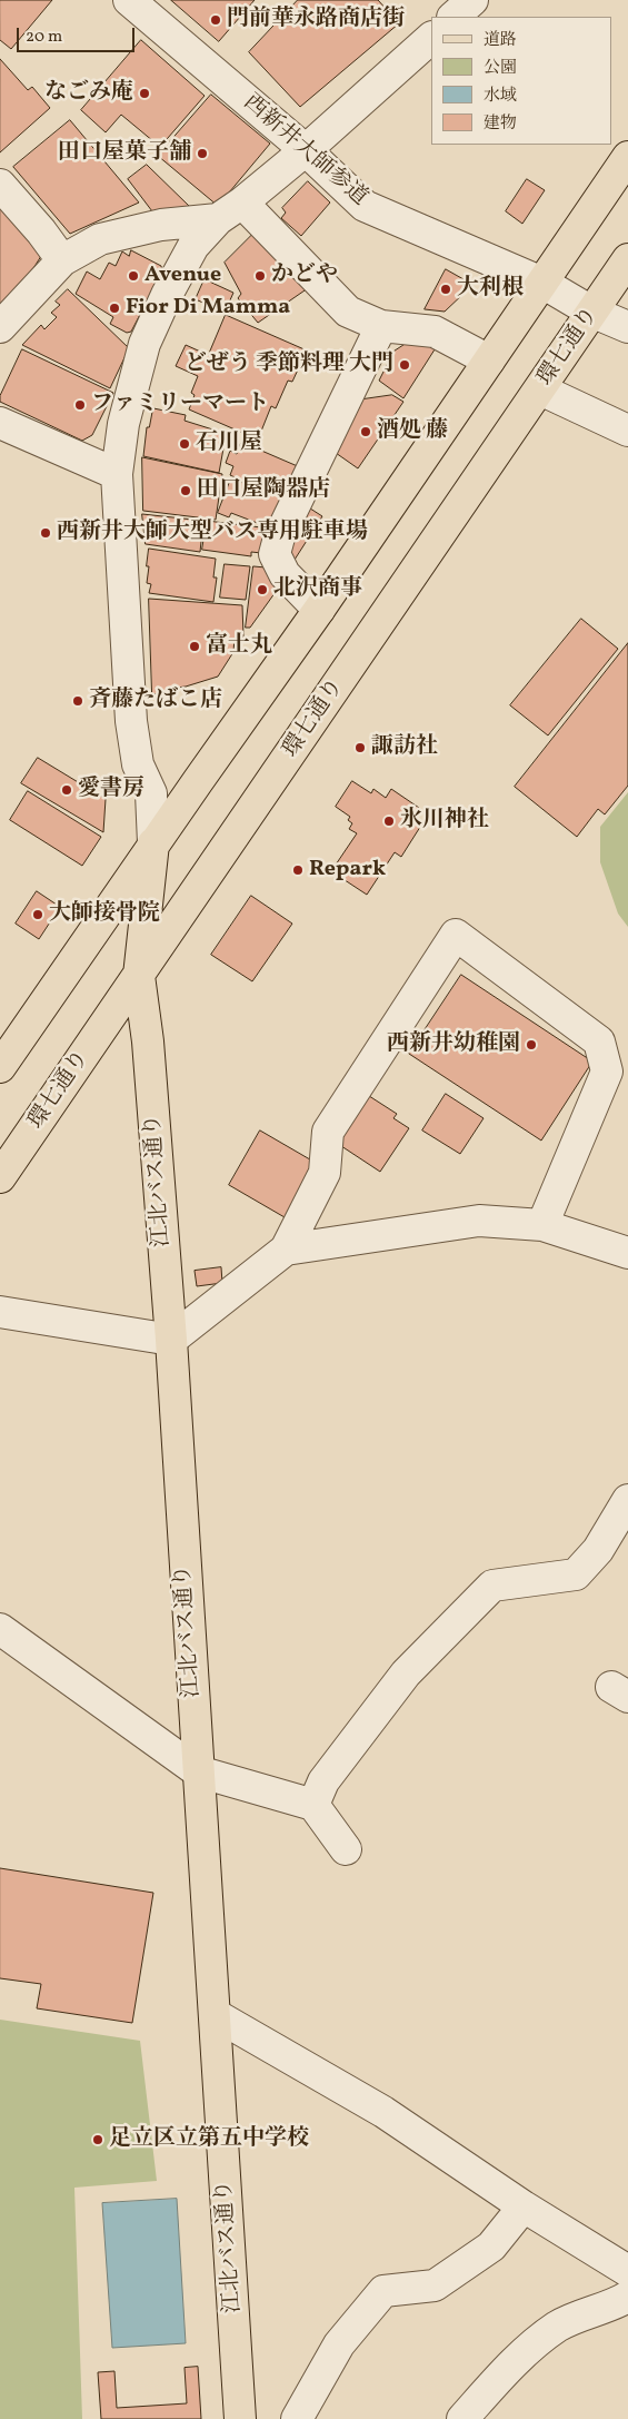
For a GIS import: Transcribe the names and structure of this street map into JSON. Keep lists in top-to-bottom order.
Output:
{
  "streets": {
    "main road": ["環七通り", "江北バス通り"],
    "street": ["西新井大師参道"]
  },
  "crossings": [
    ["西新井大師参道", "環七通り"],
    ["環七通り", "江北バス通り"]
  ],
  "places": [
    "門前華永路商店街",
    "なごみ庵",
    "田口屋菓子舗",
    "Avenue",
    "かどや",
    "大利根",
    "Fior Di Mamma",
    "どぜう 季節料理 大門",
    "ファミリーマート",
    "酒処 藤",
    "石川屋",
    "田口屋陶器店",
    "西新井大師大型バス専用駐車場",
    "北沢商事",
    "富士丸",
    "斉藤たばこ店",
    "諏訪社",
    "愛書房",
    "氷川神社",
    "Repark",
    "大師接骨院",
    "西新井幼稚園",
    "足立区立第五中学校"
  ],
  "legend": [
    "道路",
    "公園",
    "水域",
    "建物"
  ],
  "scale_bar": "20 m"
}
